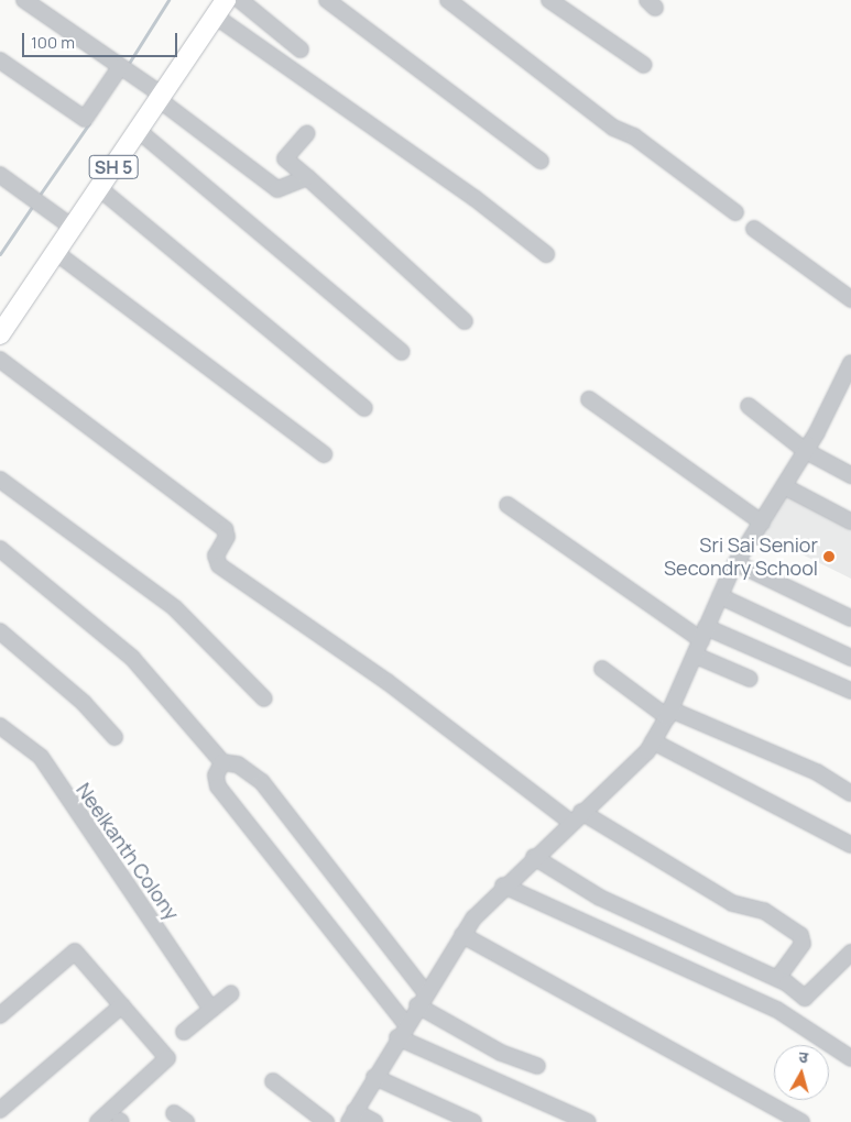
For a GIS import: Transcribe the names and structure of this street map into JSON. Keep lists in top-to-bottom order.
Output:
{
  "streets": {
    "main road": ["SH 5"],
    "street": ["Neelkanth Colony"]
  },
  "places": ["Sri Sai Senior Secondry School"],
  "scale_bar": "100 m",
  "north": "top"
}
